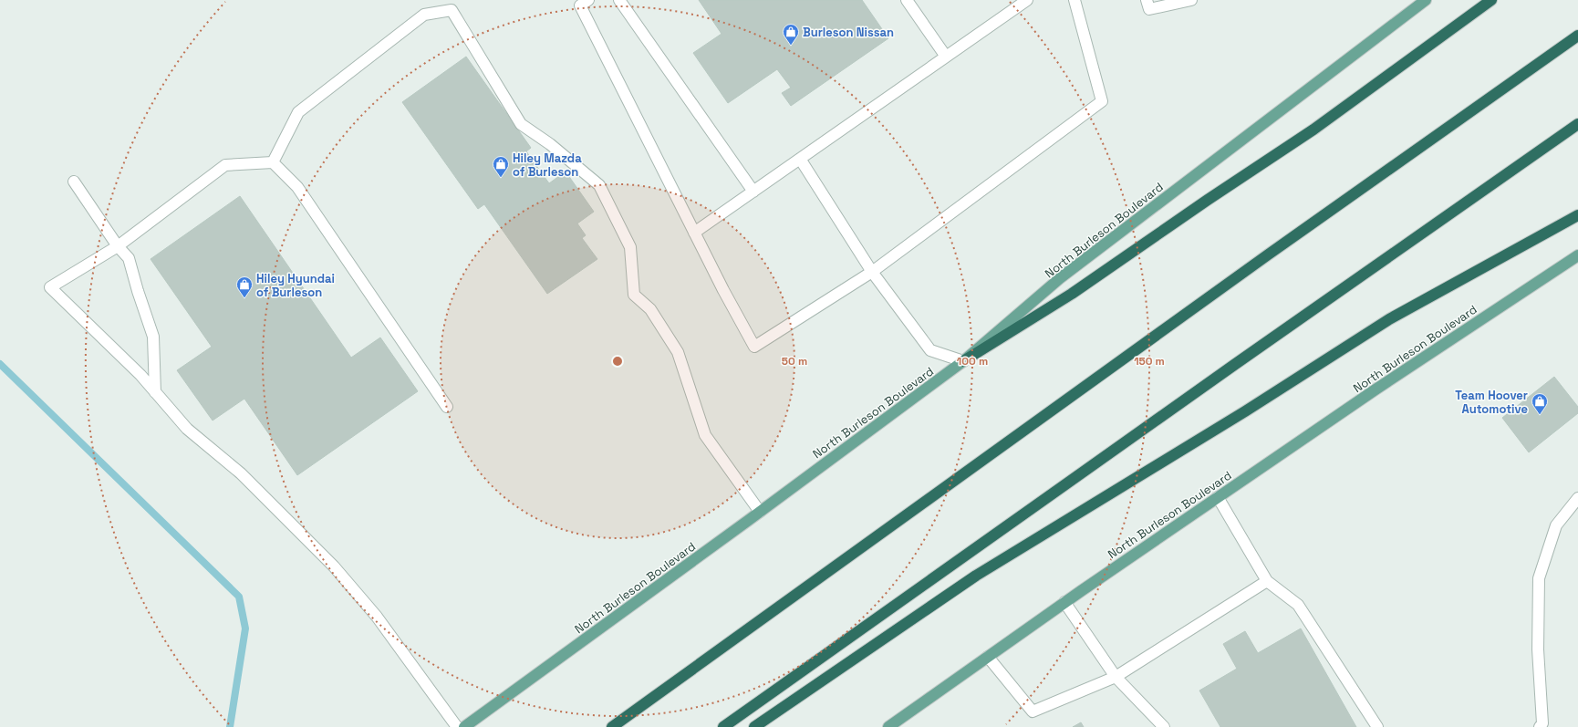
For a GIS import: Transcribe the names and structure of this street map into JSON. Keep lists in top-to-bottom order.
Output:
{
  "streets": {
    "main road": ["North Burleson Boulevard"]
  },
  "places": {
    "shop": [
      "Burleson Nissan",
      "Hiley Mazda of Burleson",
      "Hiley Hyundai of Burleson",
      "Team Hoover Automotive"
    ]
  },
  "rings": ["50 m", "100 m", "150 m"]
}
